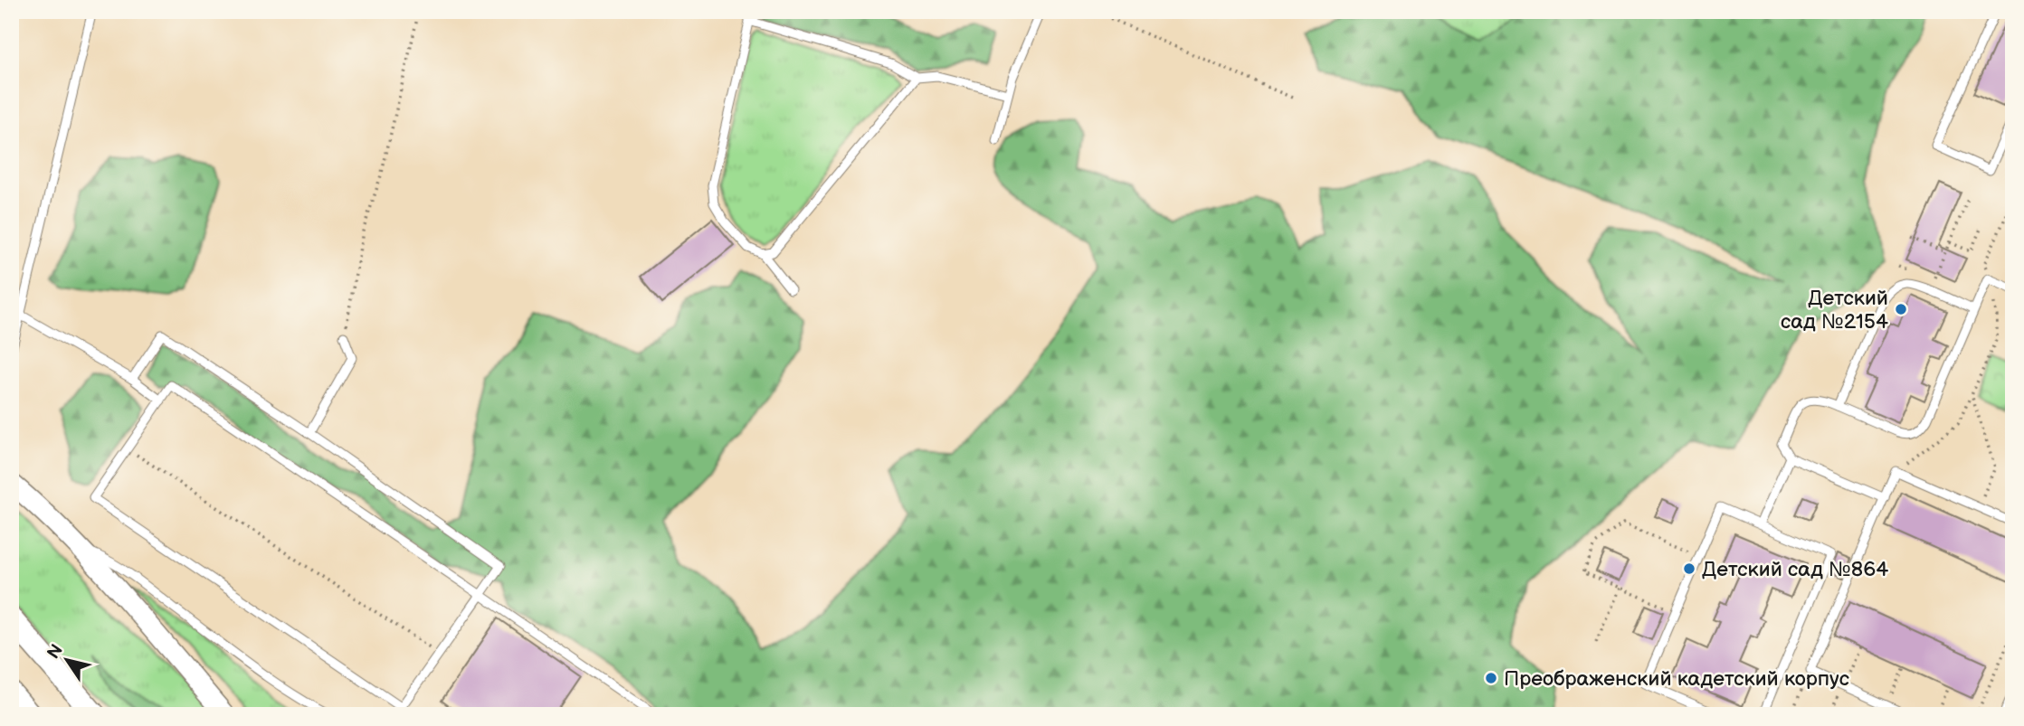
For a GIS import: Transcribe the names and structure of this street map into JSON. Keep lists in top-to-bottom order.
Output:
{
  "places": ["Детский сад №2154", "Детский сад №864", "Преображенский кадетский корпус"],
  "north": "top left"
}
